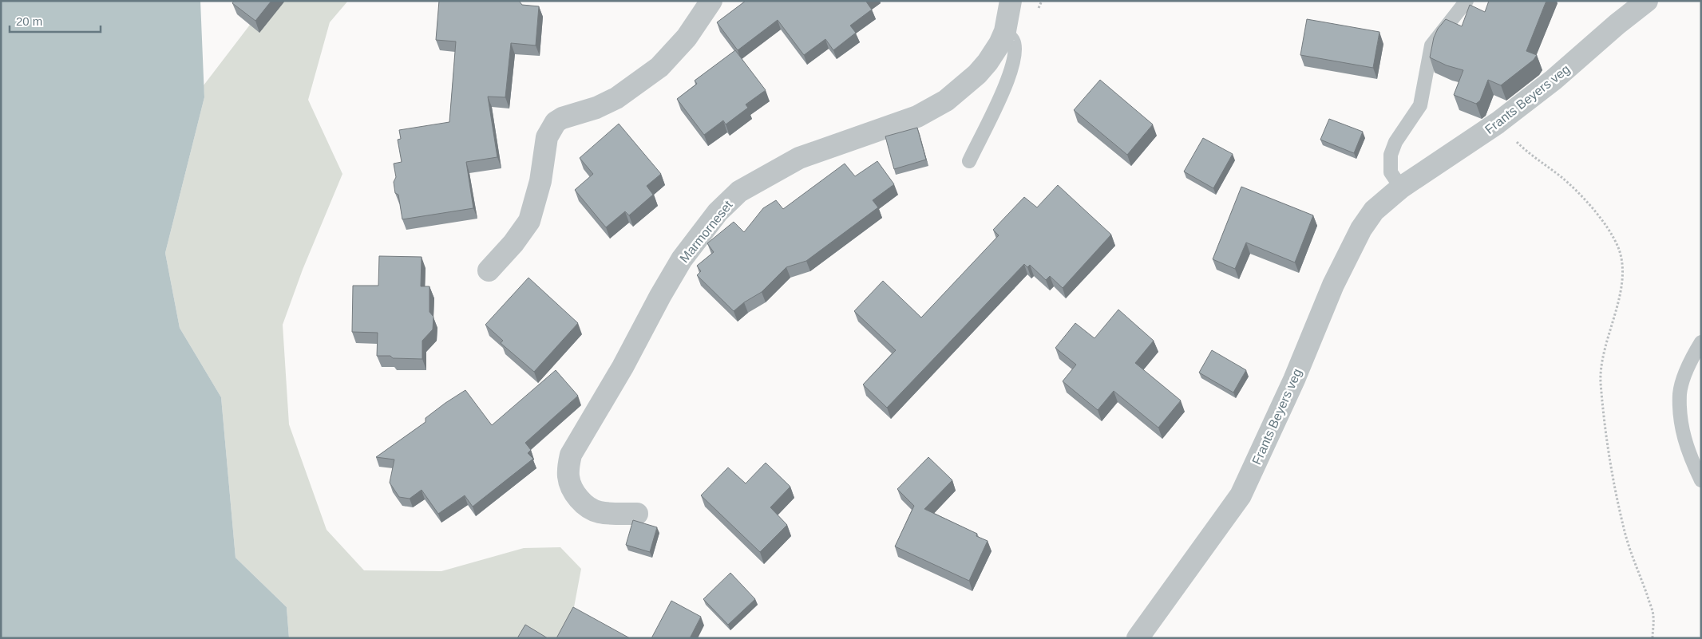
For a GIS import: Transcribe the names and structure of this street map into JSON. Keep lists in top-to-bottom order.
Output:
{
  "streets": {
    "street": ["Frants Beyers veg", "Marmorneset"]
  },
  "scale_bar": "20 m"
}
